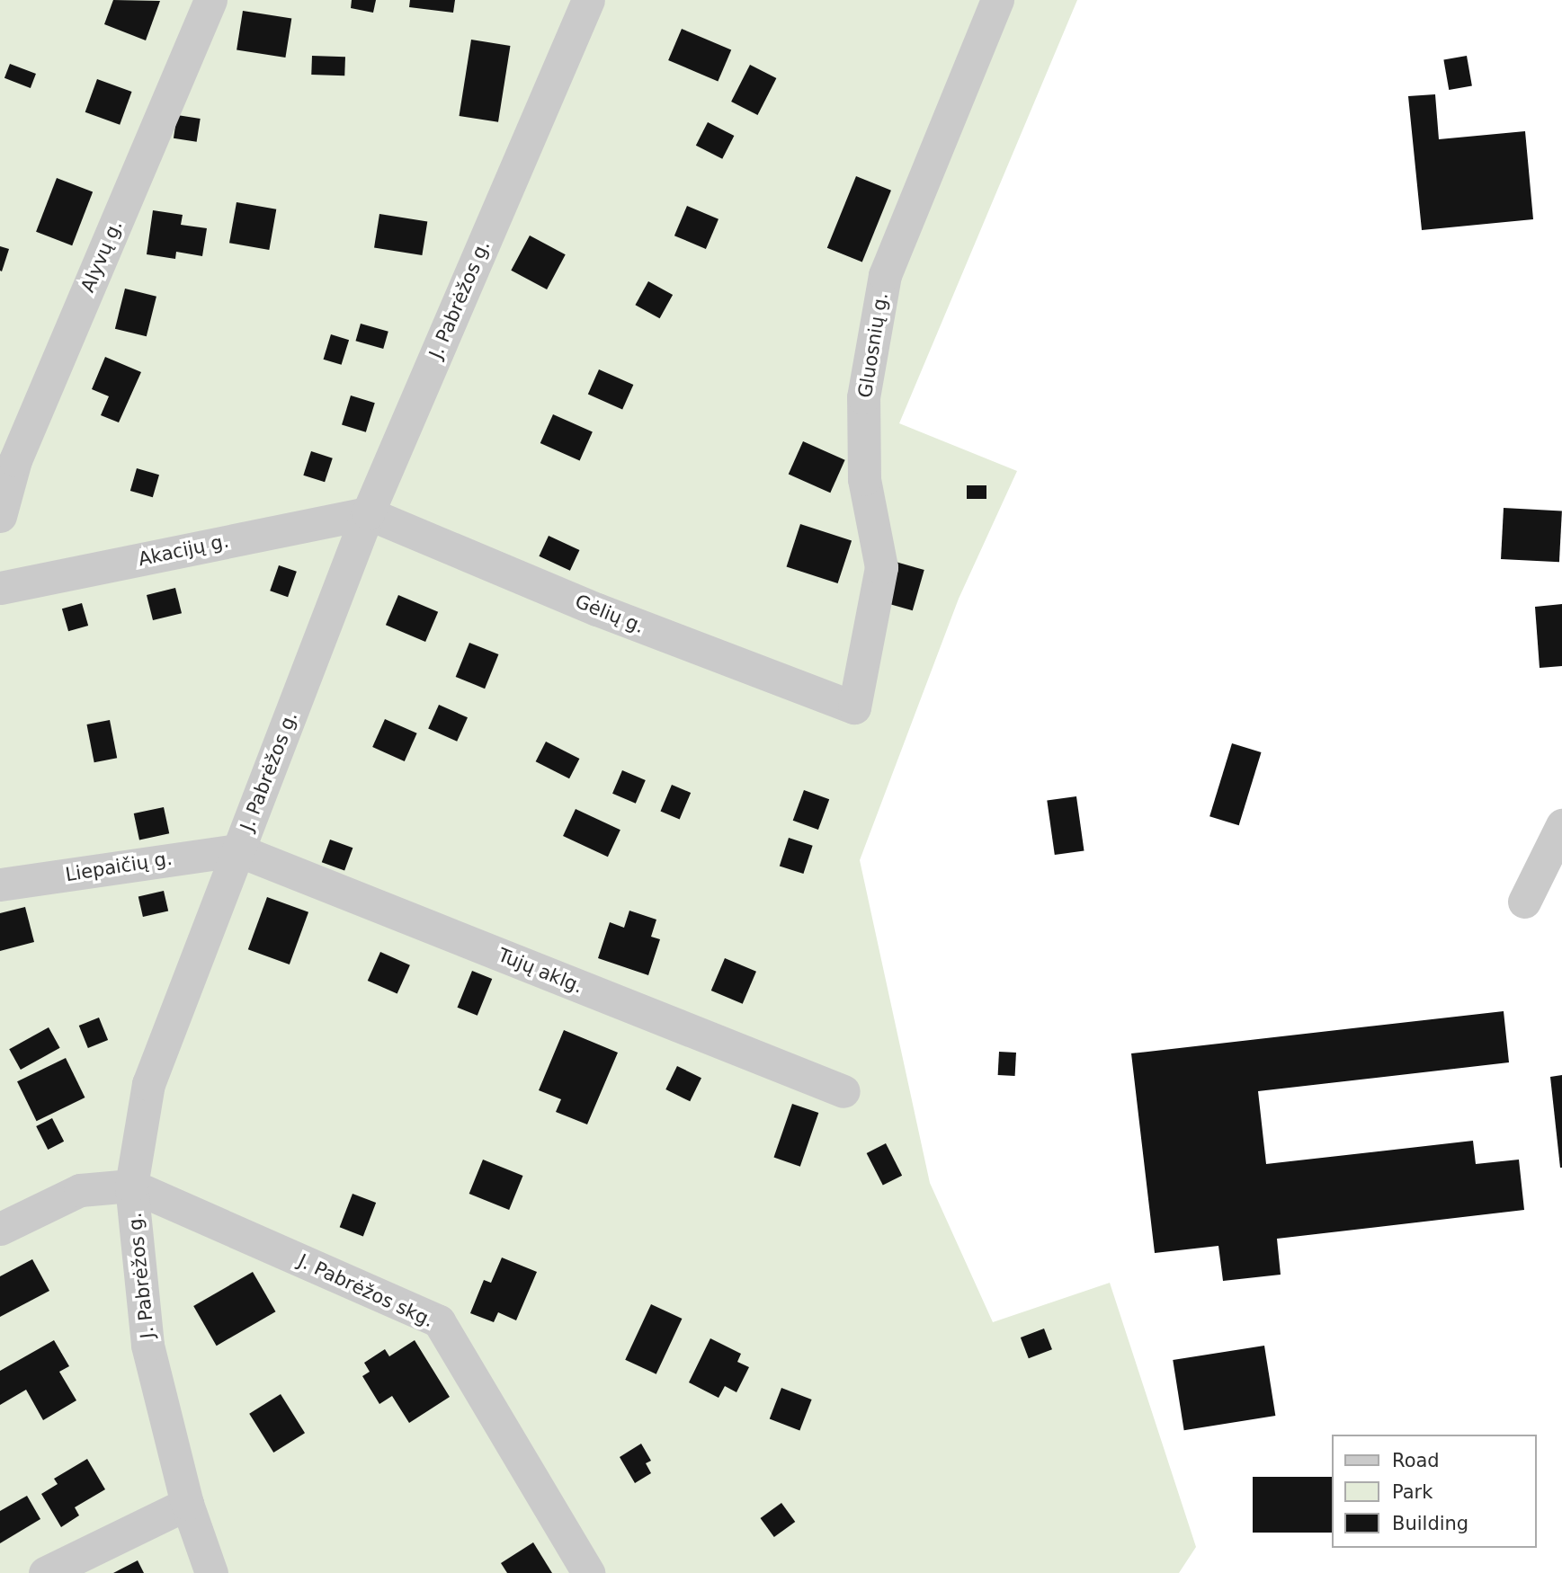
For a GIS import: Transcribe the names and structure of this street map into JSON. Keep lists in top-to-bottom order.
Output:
{
  "streets": {
    "street": [
      "Alyvų g.",
      "J. Pabrėžos g.",
      "Gluosnių g.",
      "Akacijų g.",
      "Gėlių g.",
      "Liepaičių g.",
      "Tujų aklg.",
      "J. Pabrėžos skg."
    ]
  },
  "crossings": [
    ["J. Pabrėžos g.", "Akacijų g."],
    ["J. Pabrėžos g.", "Gėlių g."],
    ["J. Pabrėžos g.", "Liepaičių g."],
    ["J. Pabrėžos g.", "Tujų aklg."],
    ["J. Pabrėžos g.", "J. Pabrėžos skg."],
    ["Gluosnių g.", "Gėlių g."],
    ["Akacijų g.", "Gėlių g."],
    ["Liepaičių g.", "Tujų aklg."]
  ],
  "legend": ["Road", "Park", "Building"]
}
